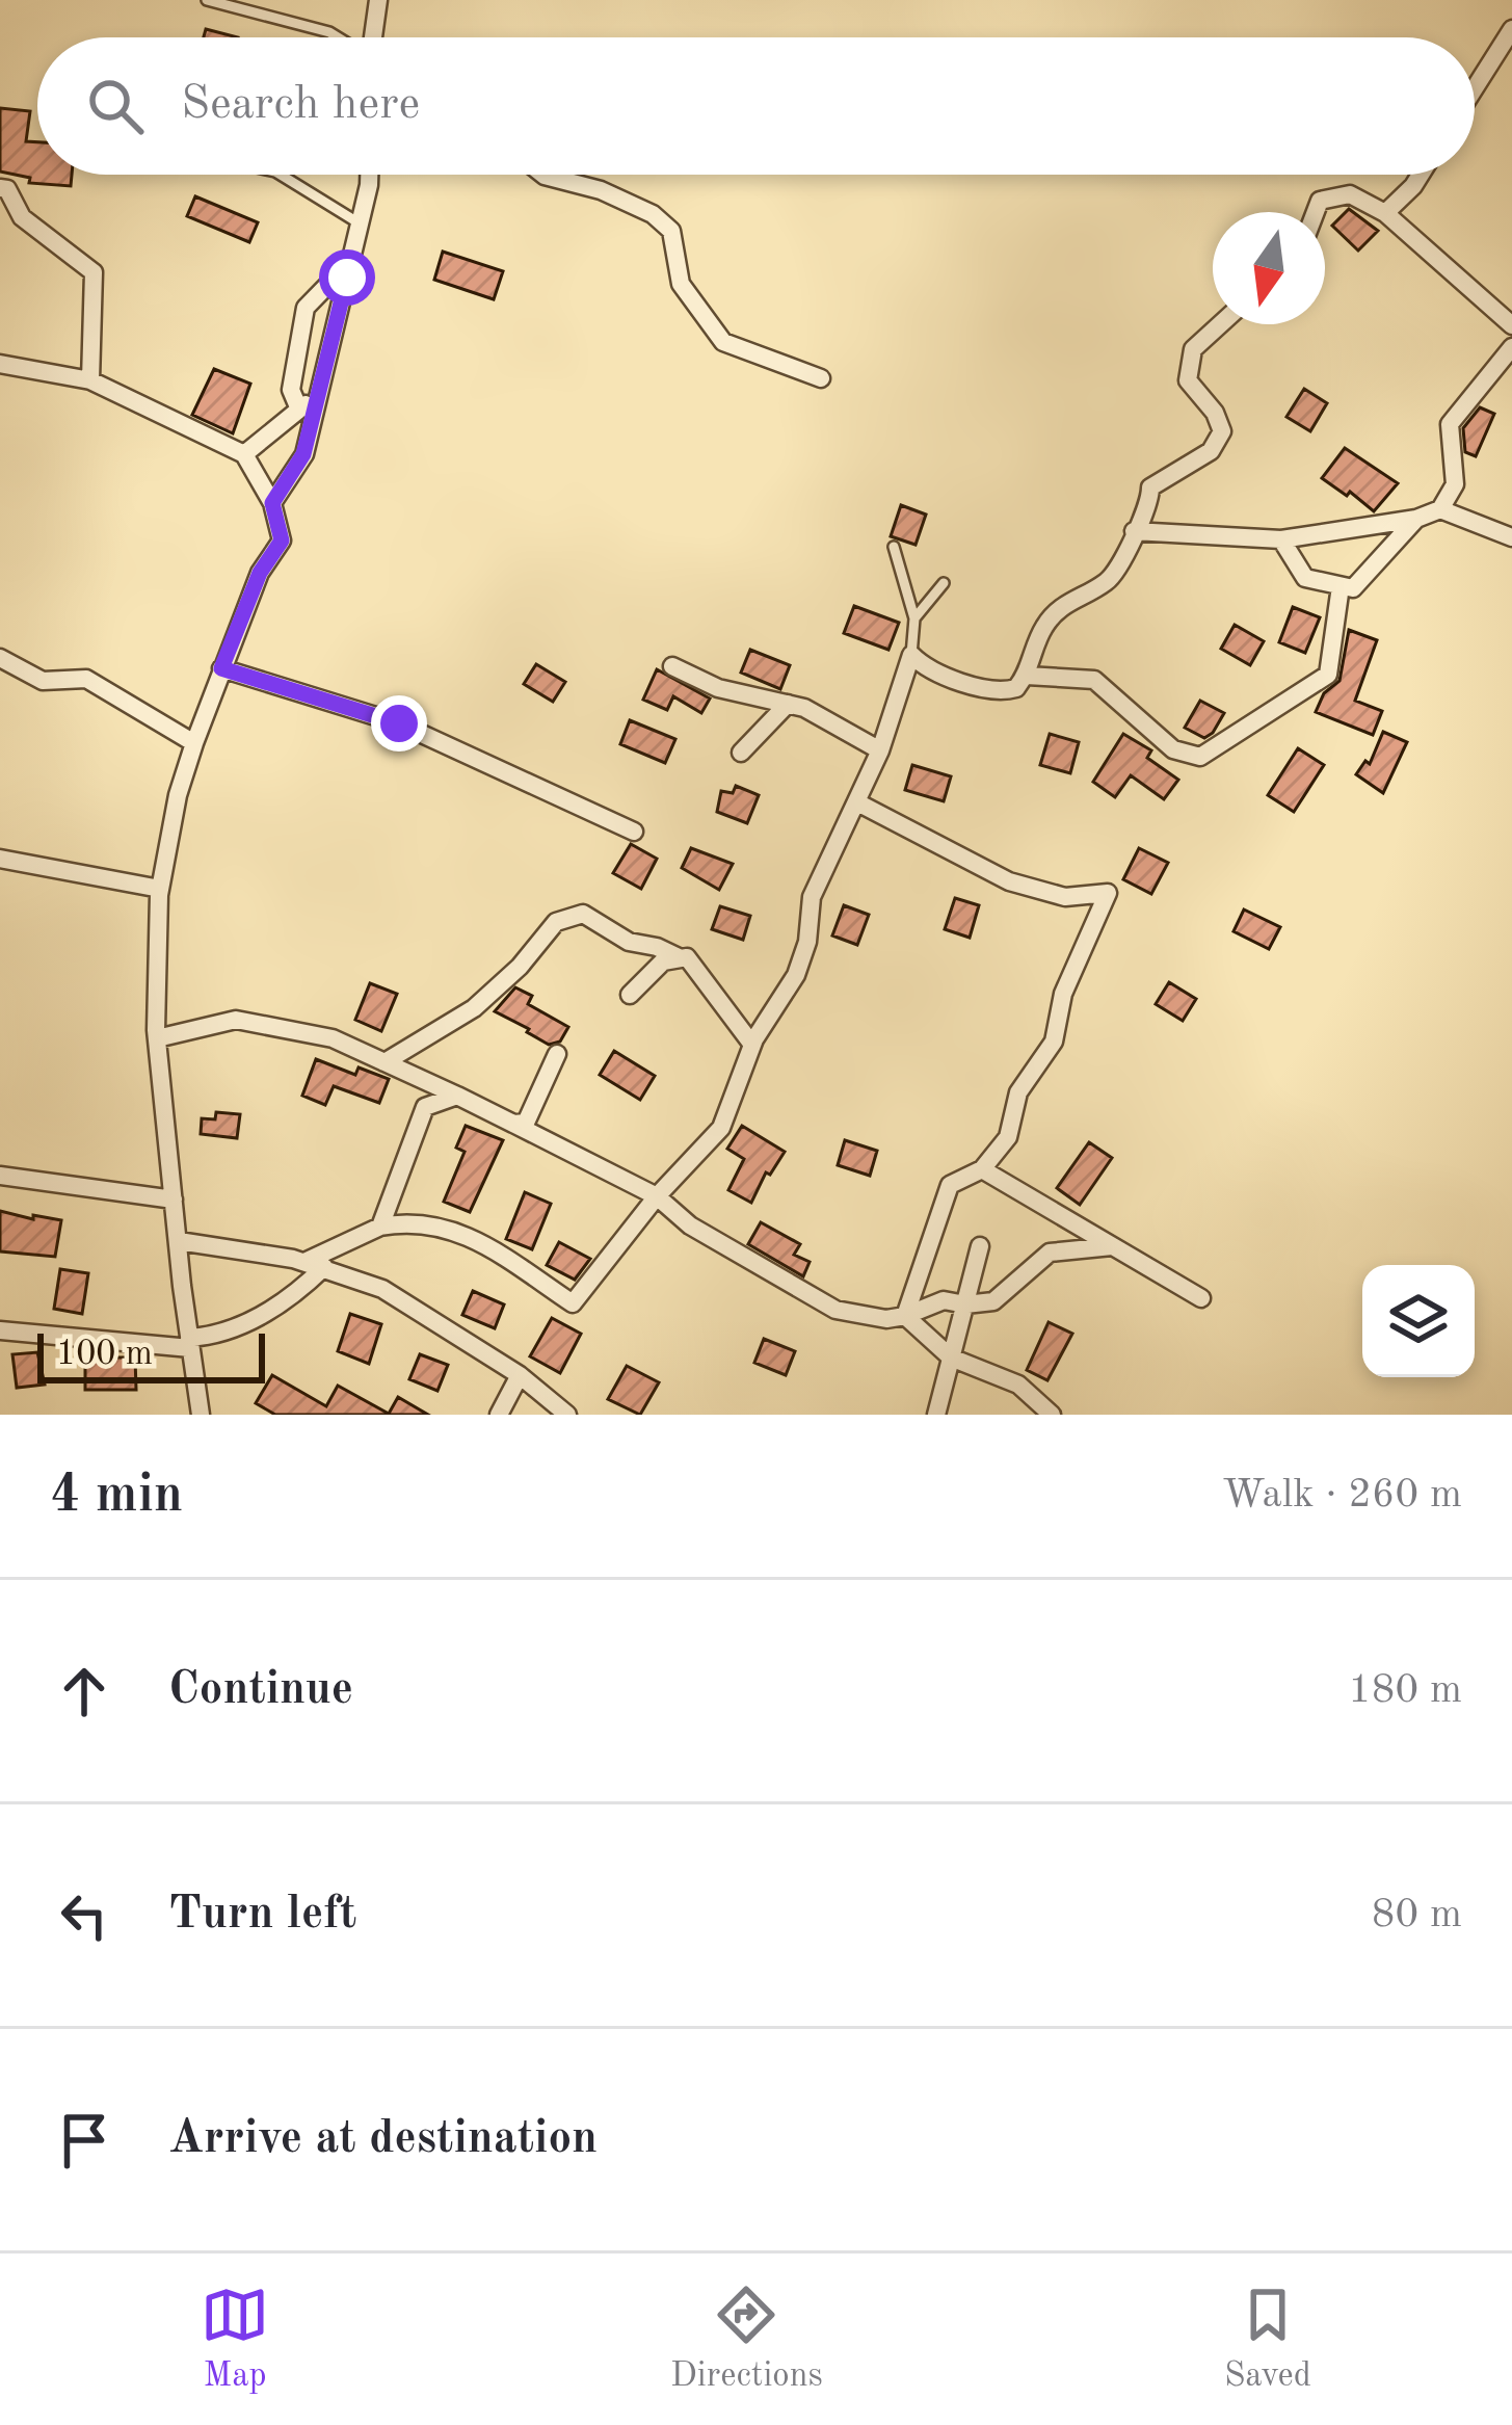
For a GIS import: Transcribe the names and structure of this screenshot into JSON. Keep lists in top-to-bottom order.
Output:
{
  "scale_bar": "100 m",
  "north": "bottom",
  "page": {
    "search": "Search here",
    "scale": "100 m",
    "heading": ["4 min", "Walk · 260 m"],
    "list": [
      ["Continue", "180 m"],
      ["Turn left", "80 m"],
      "Arrive at destination"
    ],
    "nav": ["Map", "Directions", "Saved"]
  }
}
